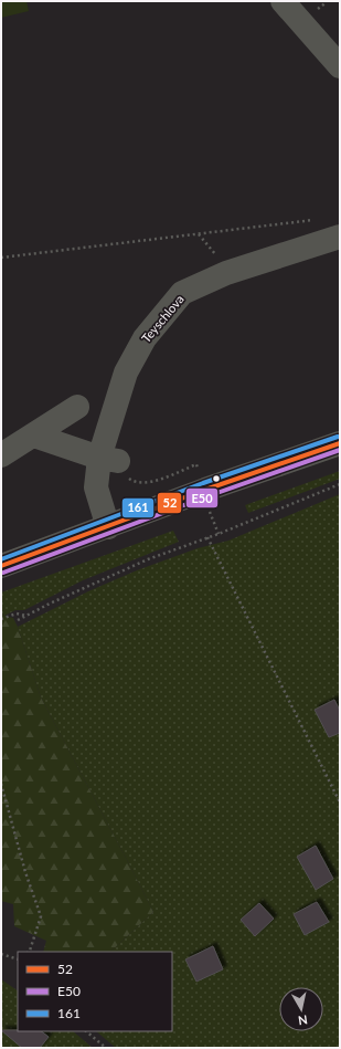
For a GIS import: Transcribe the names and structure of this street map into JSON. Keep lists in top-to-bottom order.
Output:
{
  "streets": {
    "street": ["Teyschlova"]
  },
  "lines": ["transit line 161", "transit line 52", "transit line E50"],
  "legend": ["52", "E50", "161"],
  "north": "bottom"
}
